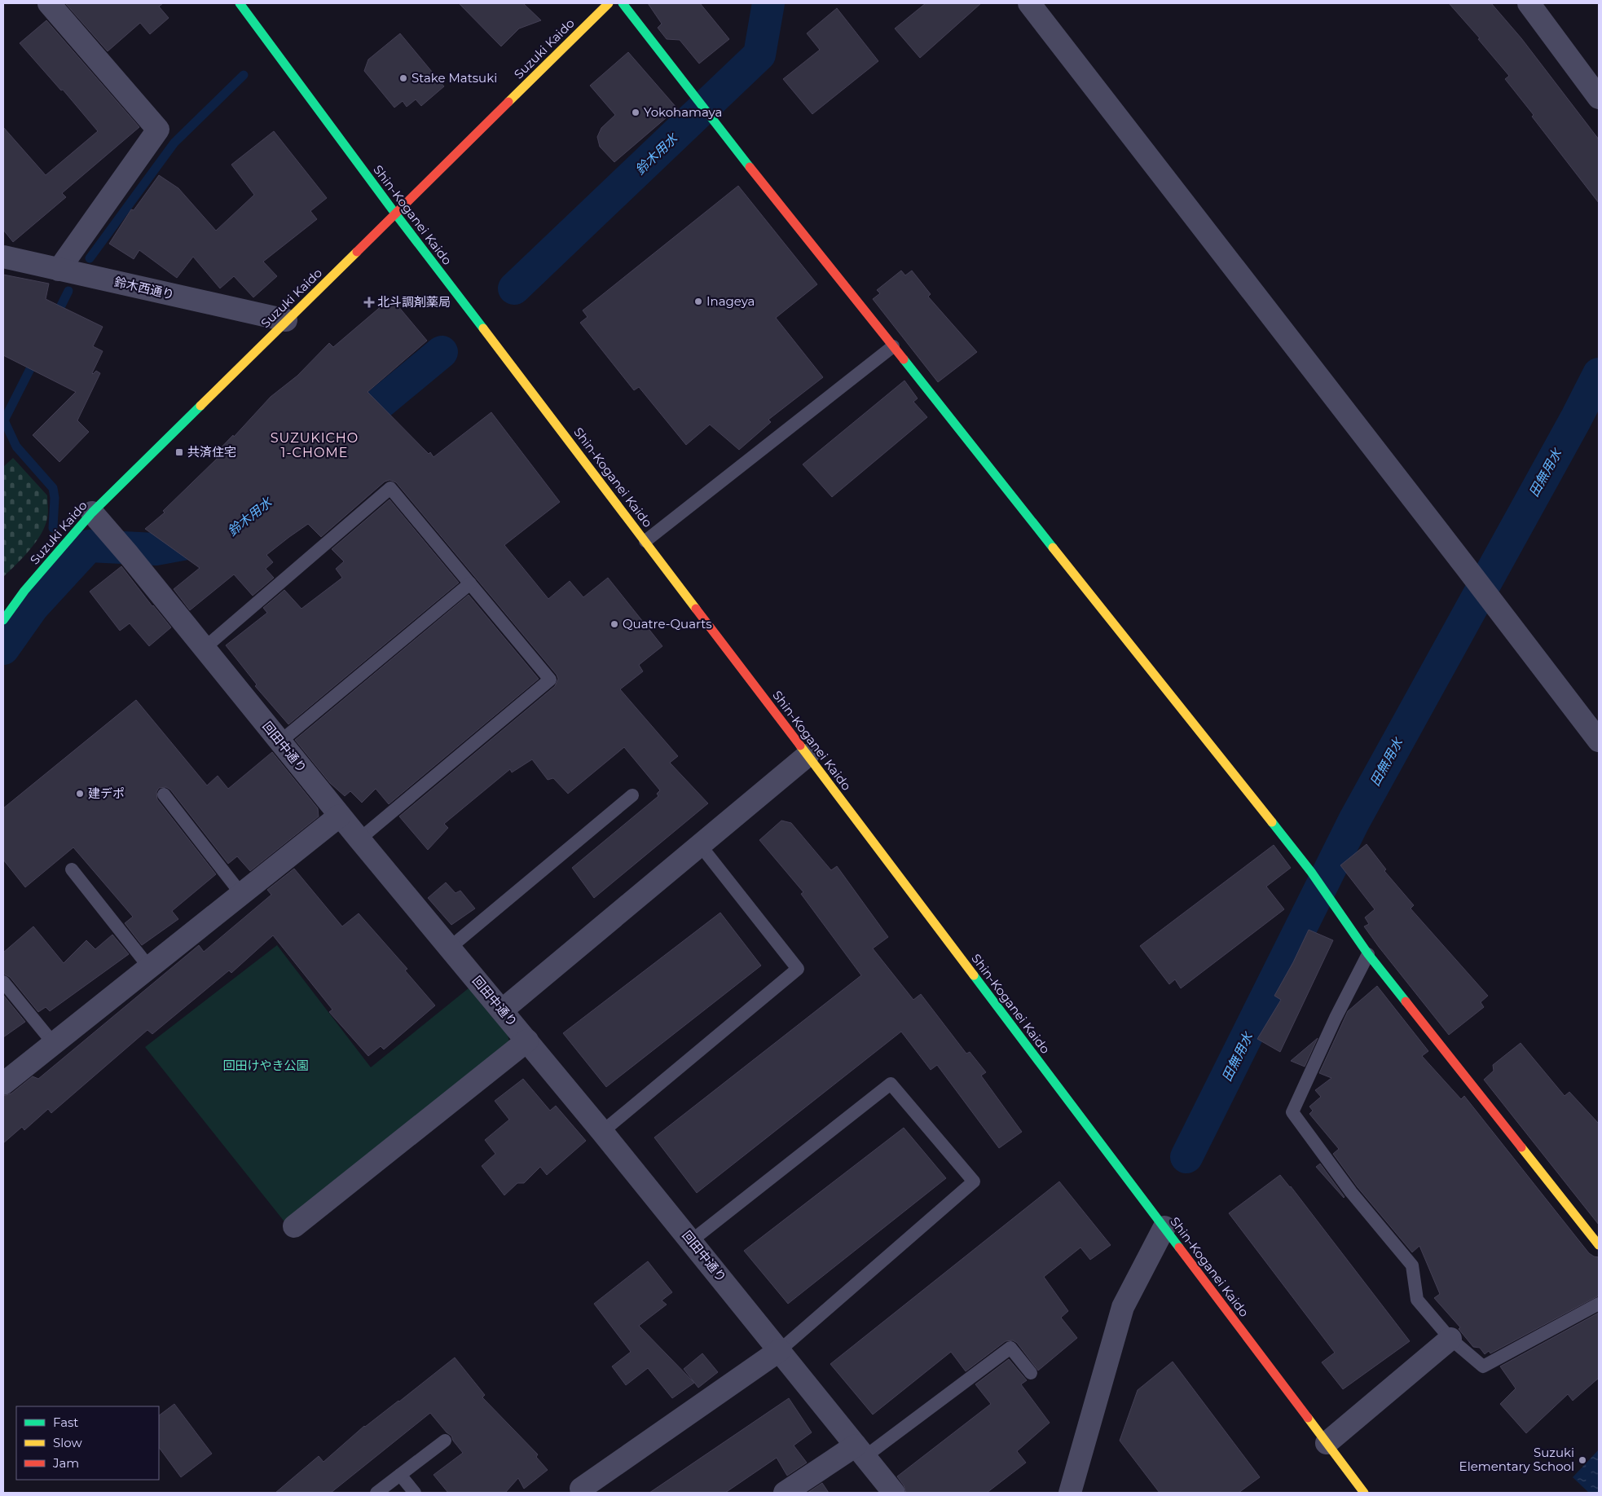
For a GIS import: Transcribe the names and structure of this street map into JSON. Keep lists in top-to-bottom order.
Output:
{
  "streets": {
    "main road": ["Suzuki Kaido", "Shin-Koganei Kaido"],
    "street": ["鈴木西通り", "回田中通り"]
  },
  "crossings": [
    ["Suzuki Kaido", "Shin-Koganei Kaido"],
    ["Suzuki Kaido", "鈴木西通り"],
    ["Suzuki Kaido", "回田中通り"]
  ],
  "districts": ["SUZUKICHO 1-CHOME"],
  "water": ["鈴木用水", "田無用水"],
  "parks": ["回田けやき公園"],
  "places": {
    "other": [
      "Stake Matsuki",
      "Yokohamaya",
      "Inageya",
      "Quatre-Quarts",
      "建デポ",
      "Suzuki Elementary School"
    ],
    "health": ["北斗調剤薬局"],
    "transit": ["共済住宅"]
  },
  "legend": ["Fast", "Slow", "Jam"]
}
